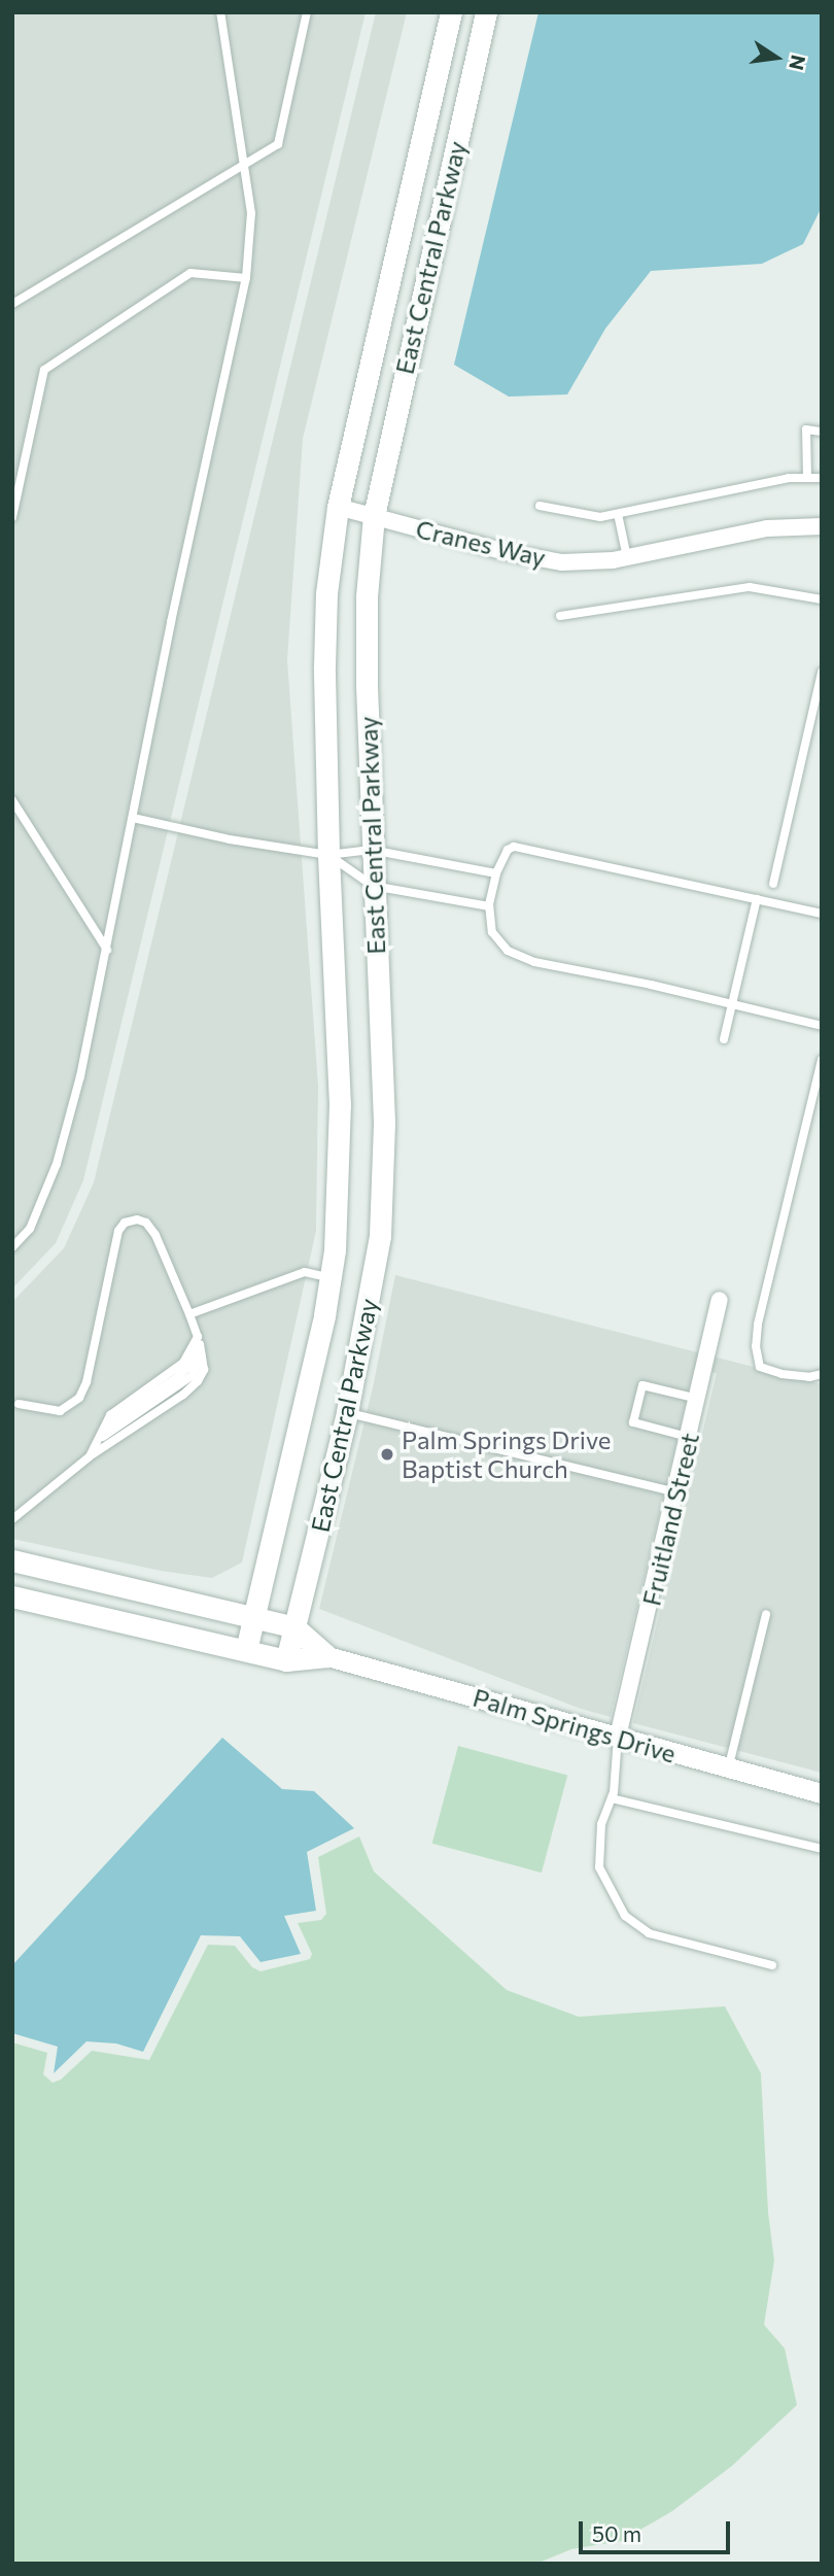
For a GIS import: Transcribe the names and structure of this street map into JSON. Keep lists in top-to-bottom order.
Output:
{
  "streets": {
    "main road": ["East Central Parkway", "Palm Springs Drive"],
    "street": ["Cranes Way", "Fruitland Street"]
  },
  "crossings": [
    ["East Central Parkway", "Cranes Way"],
    ["East Central Parkway", "Palm Springs Drive"],
    ["Fruitland Street", "Palm Springs Drive"]
  ],
  "places": ["Palm Springs Drive Baptist Church"],
  "scale_bar": "50 m",
  "north": "right"
}
